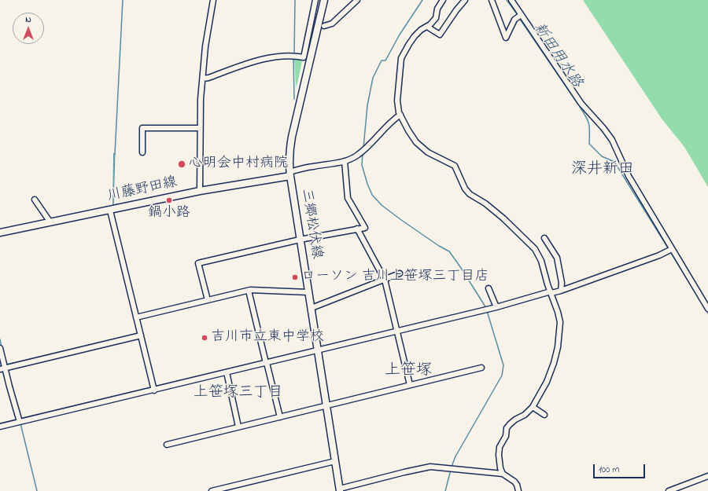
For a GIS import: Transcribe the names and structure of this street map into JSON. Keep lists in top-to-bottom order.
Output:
{
  "streets": {
    "main road": ["川藤野田線", "三郷松伏線"]
  },
  "crossings": [
    ["川藤野田線", "三郷松伏線"]
  ],
  "districts": ["深井新田", "上笹塚", "上笹塚三丁目"],
  "water": ["新田用水路"],
  "places": [
    "心明会中村病院",
    "鍋小路",
    "ローソン 吉川上笹塚三丁目店",
    "吉川市立東中学校"
  ],
  "scale_bar": "100 m",
  "north": "top"
}
